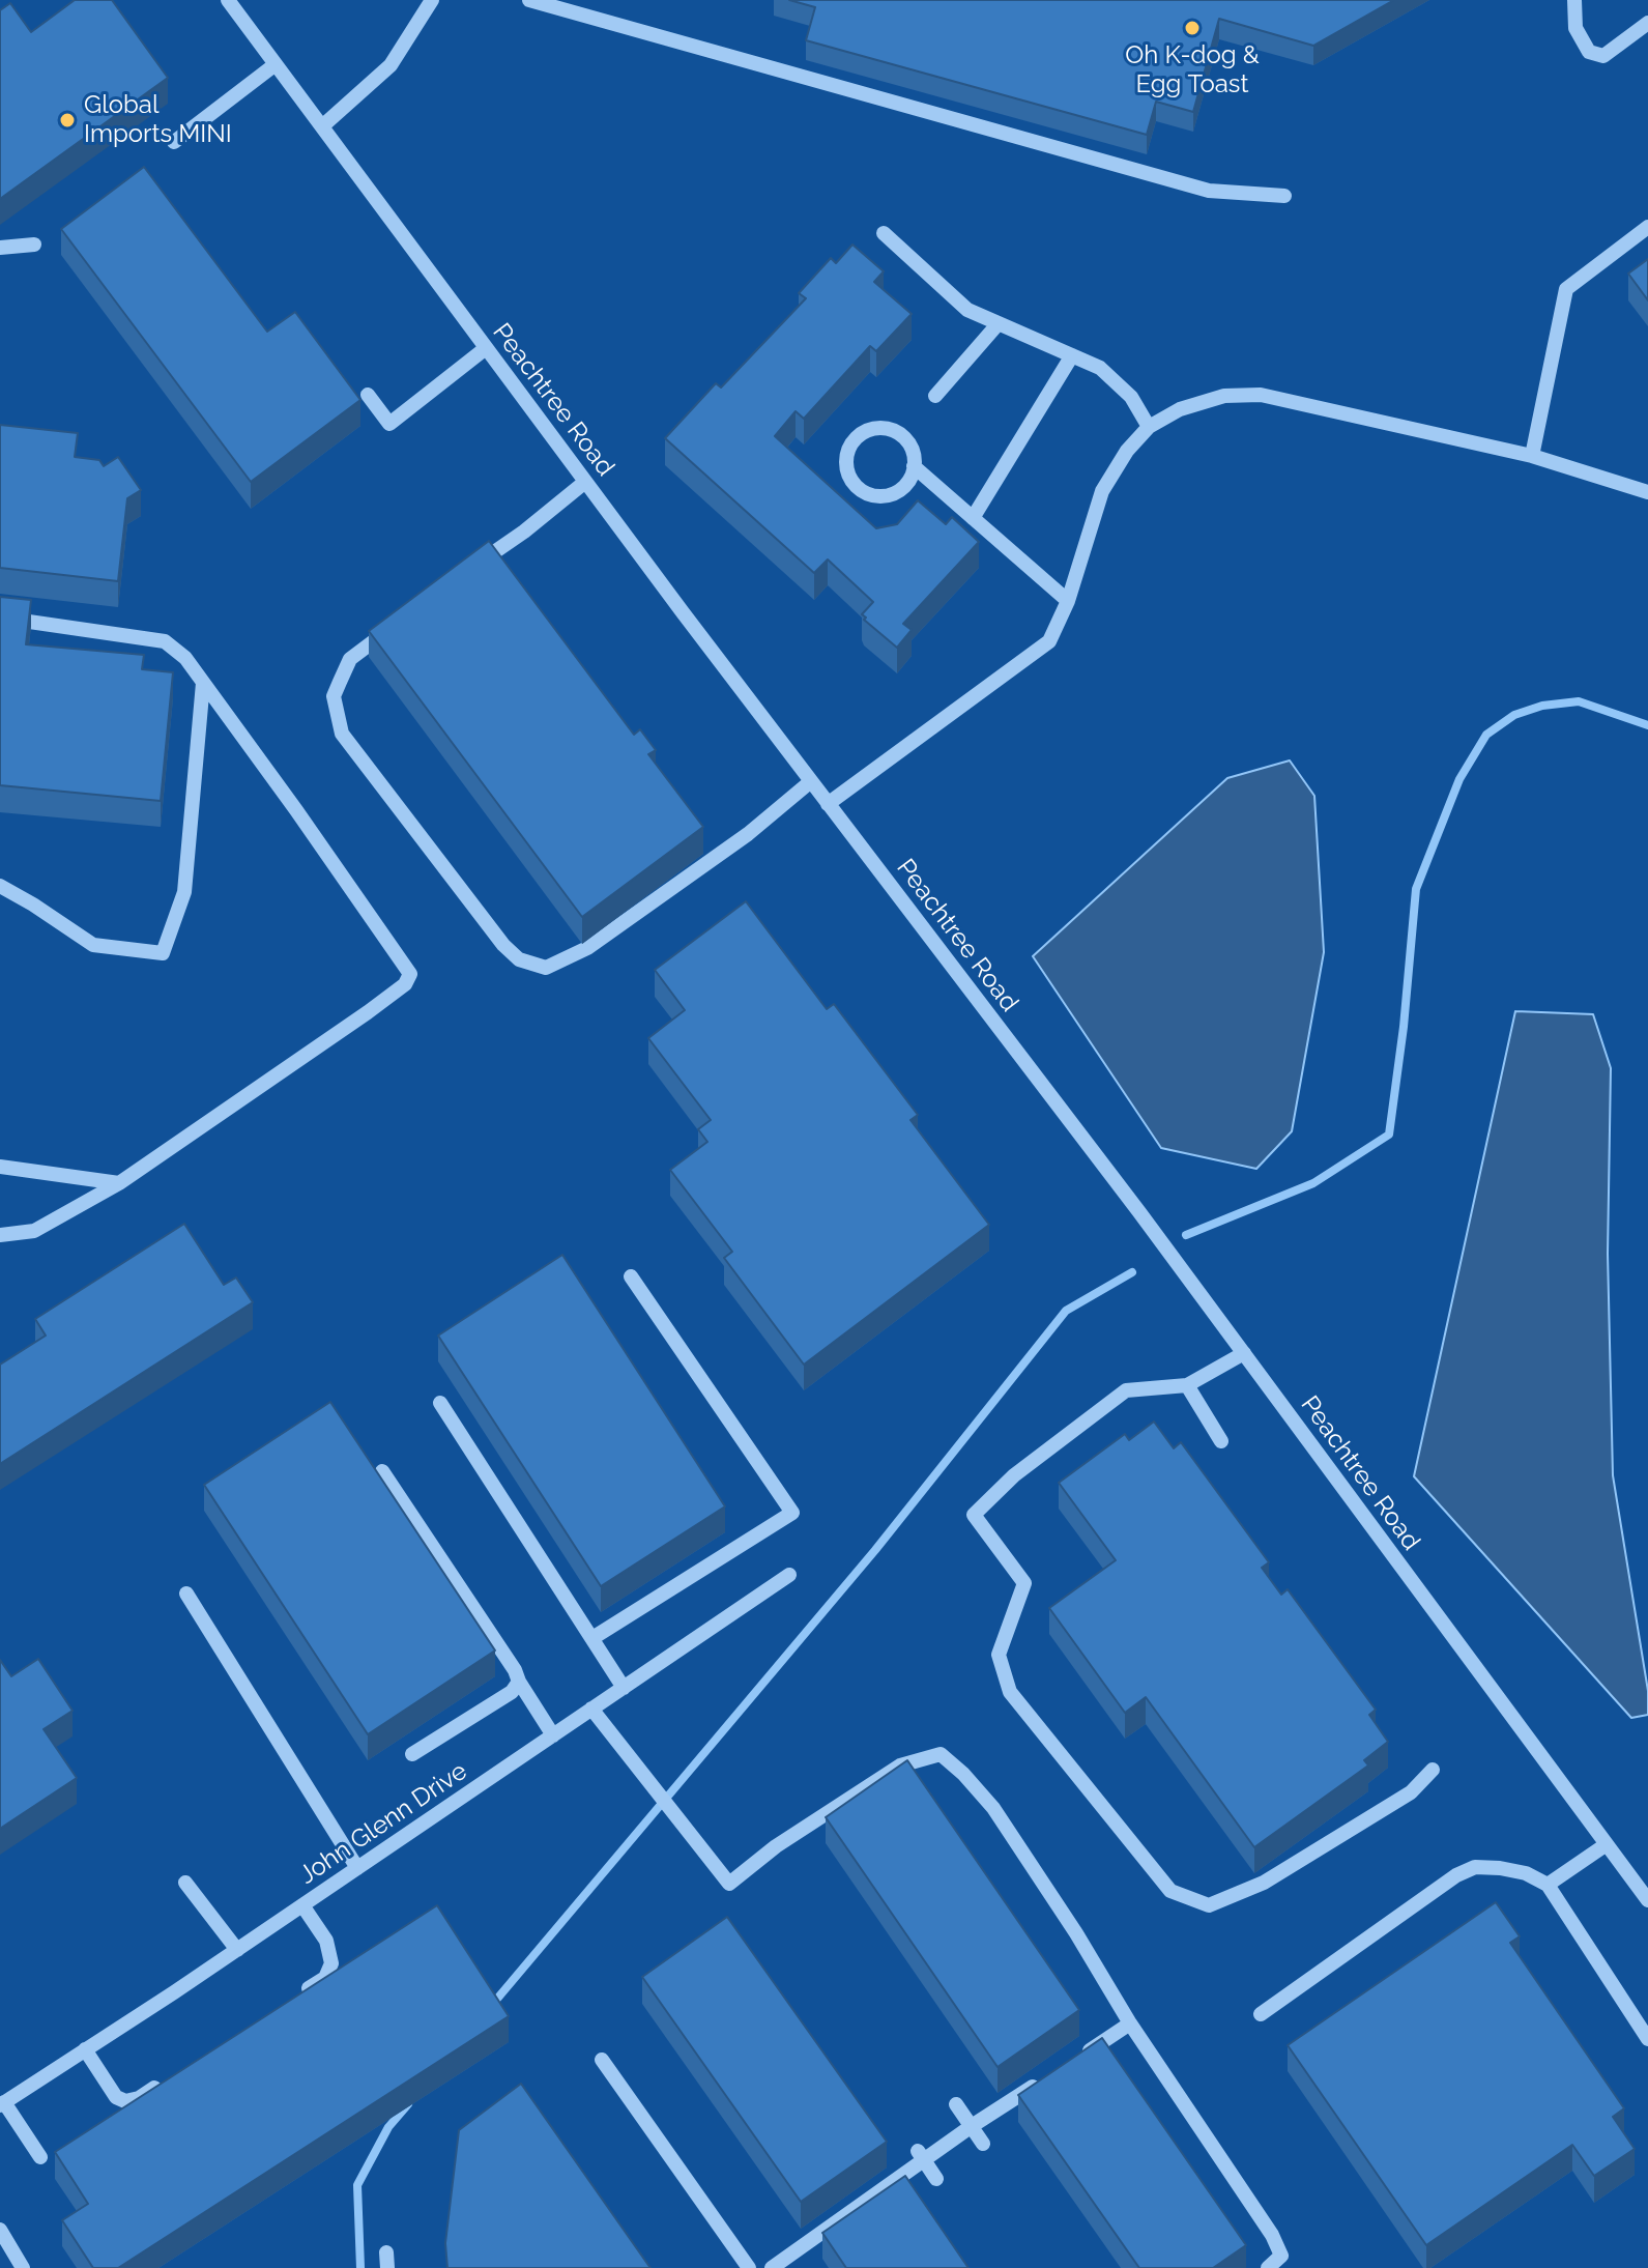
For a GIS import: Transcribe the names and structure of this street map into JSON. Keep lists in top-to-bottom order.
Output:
{
  "streets": {
    "street": ["Peachtree Road", "John Glenn Drive"]
  },
  "places": ["Oh K-dog & Egg Toast", "Global Imports MINI"]
}
